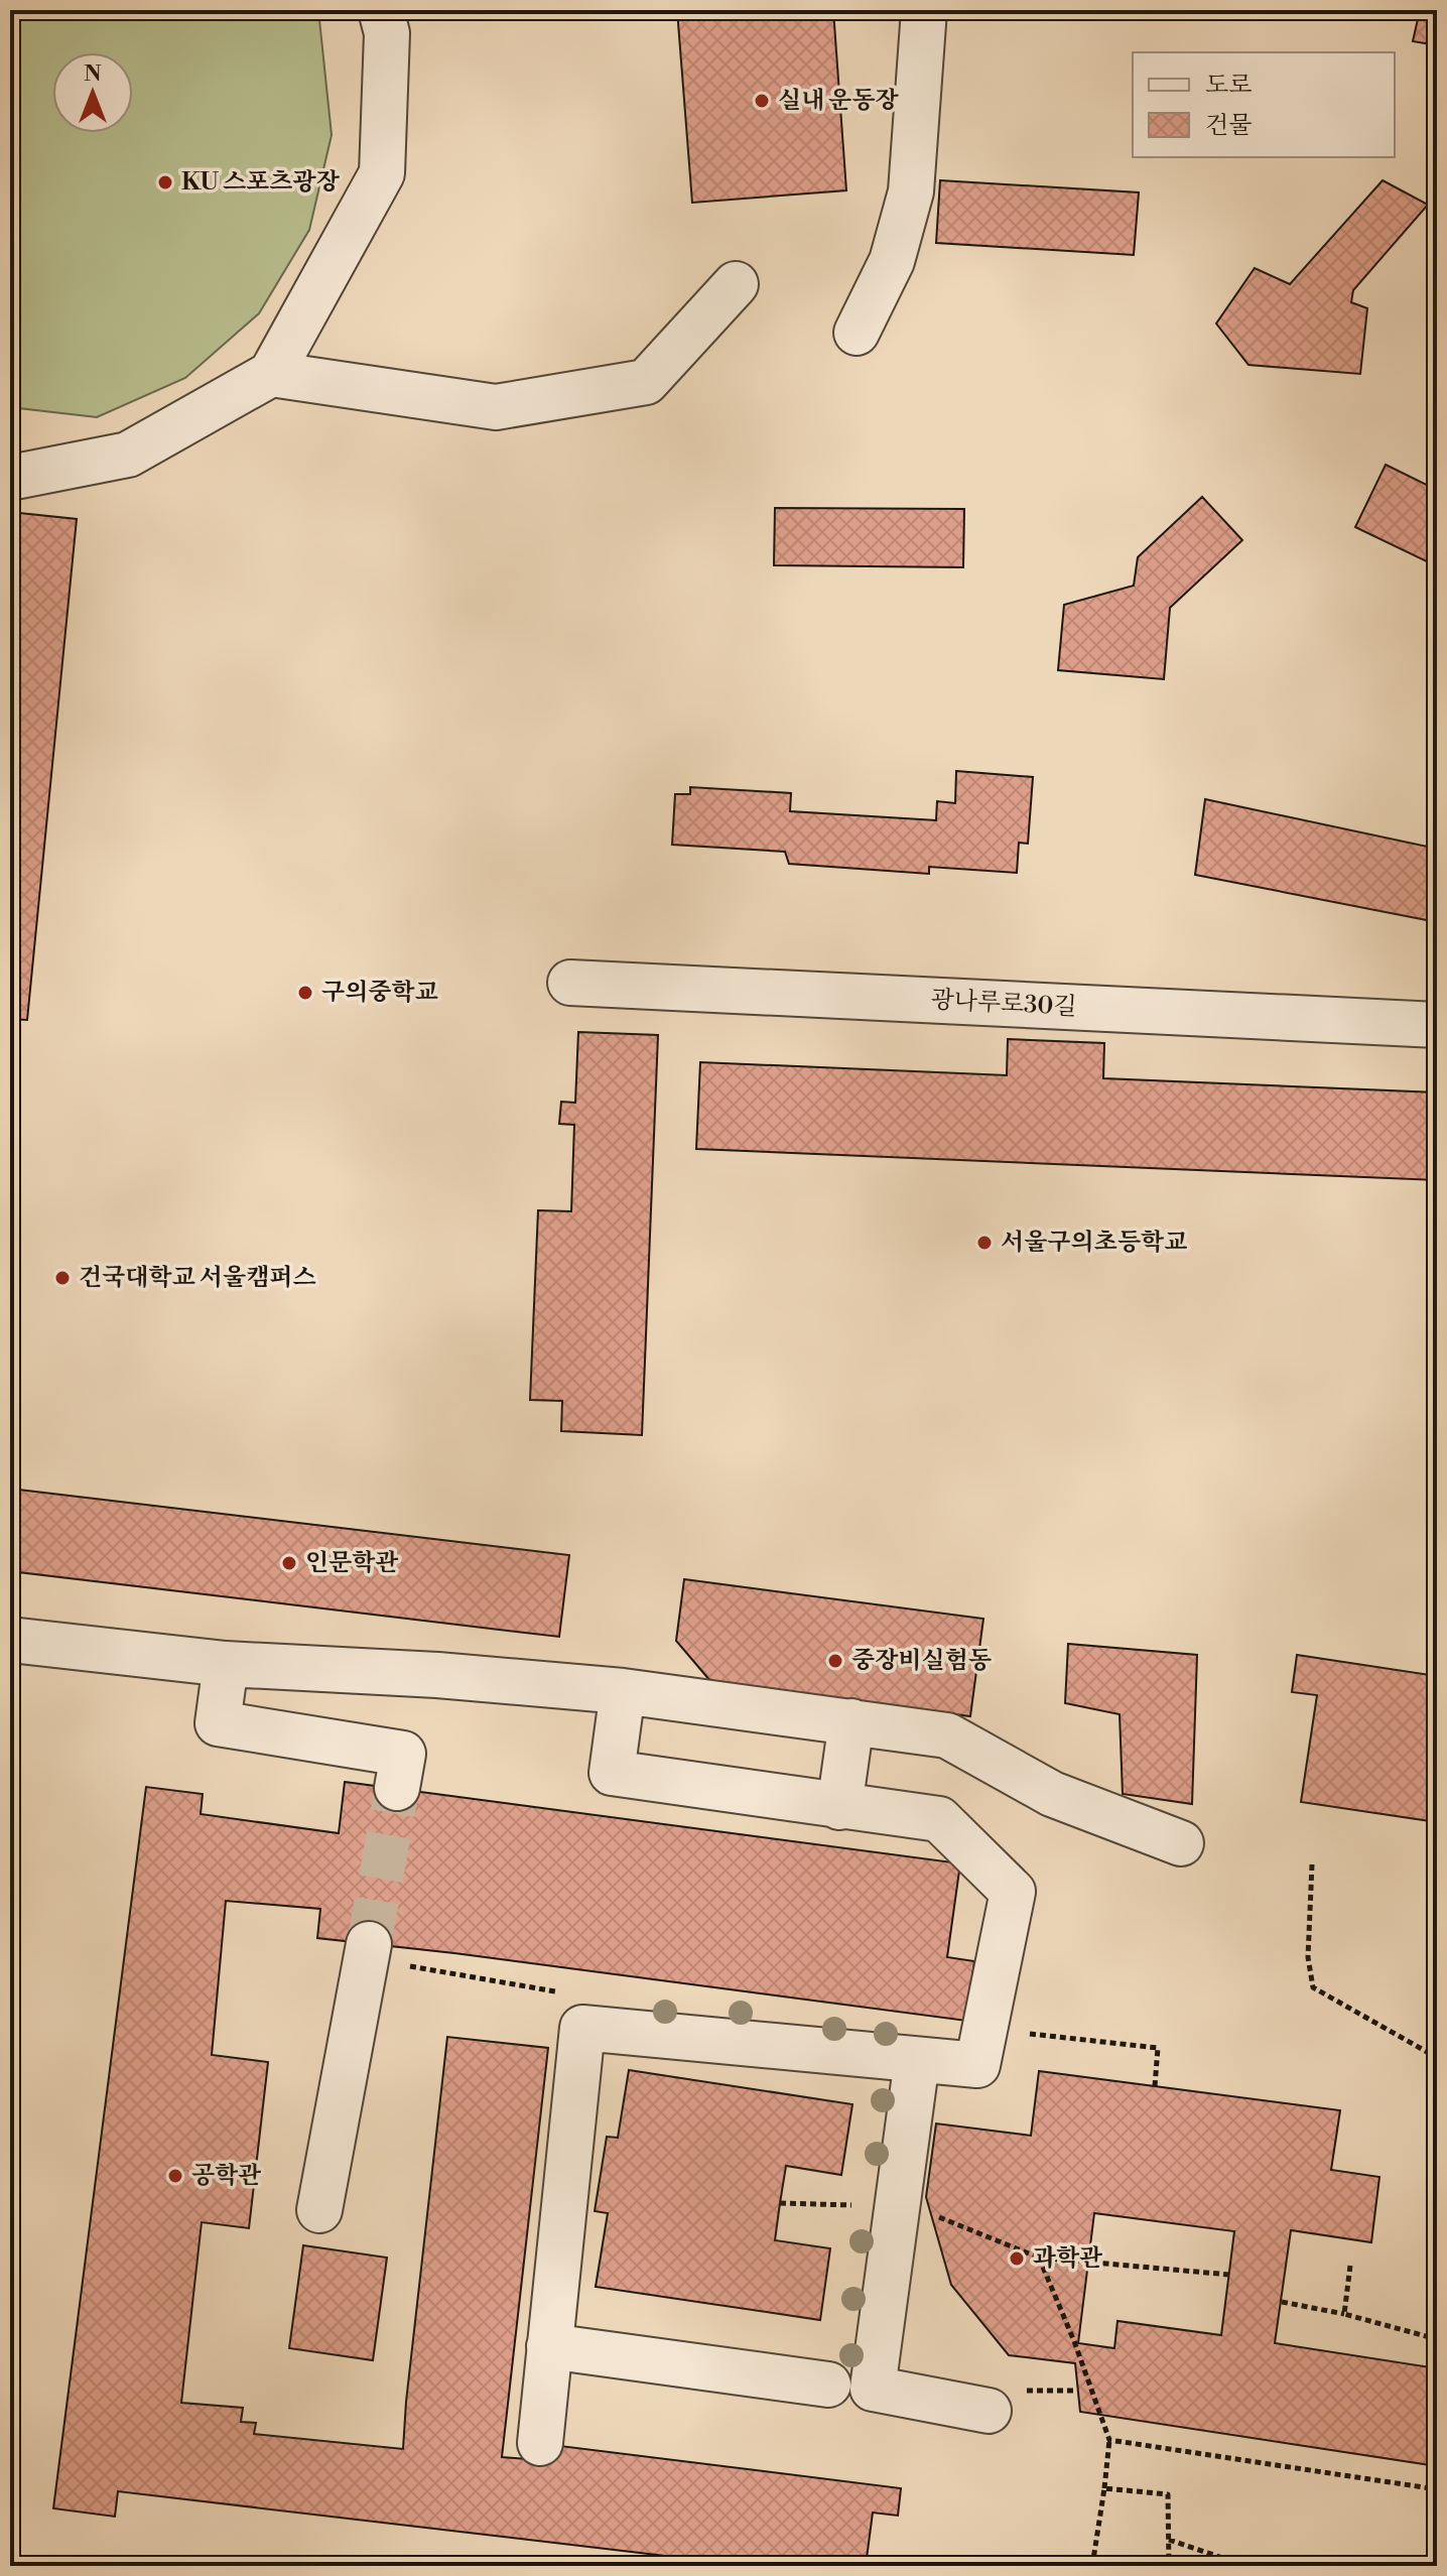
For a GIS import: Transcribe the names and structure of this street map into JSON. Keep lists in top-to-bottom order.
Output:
{
  "streets": {
    "street": ["광나루로30길"]
  },
  "places": [
    "실내 운동장",
    "KU 스포츠광장",
    "구의중학교",
    "서울구의초등학교",
    "건국대학교 서울캠퍼스",
    "인문학관",
    "중장비실험동",
    "공학관",
    "과학관"
  ],
  "legend": ["도로", "건물"],
  "north": "top"
}
